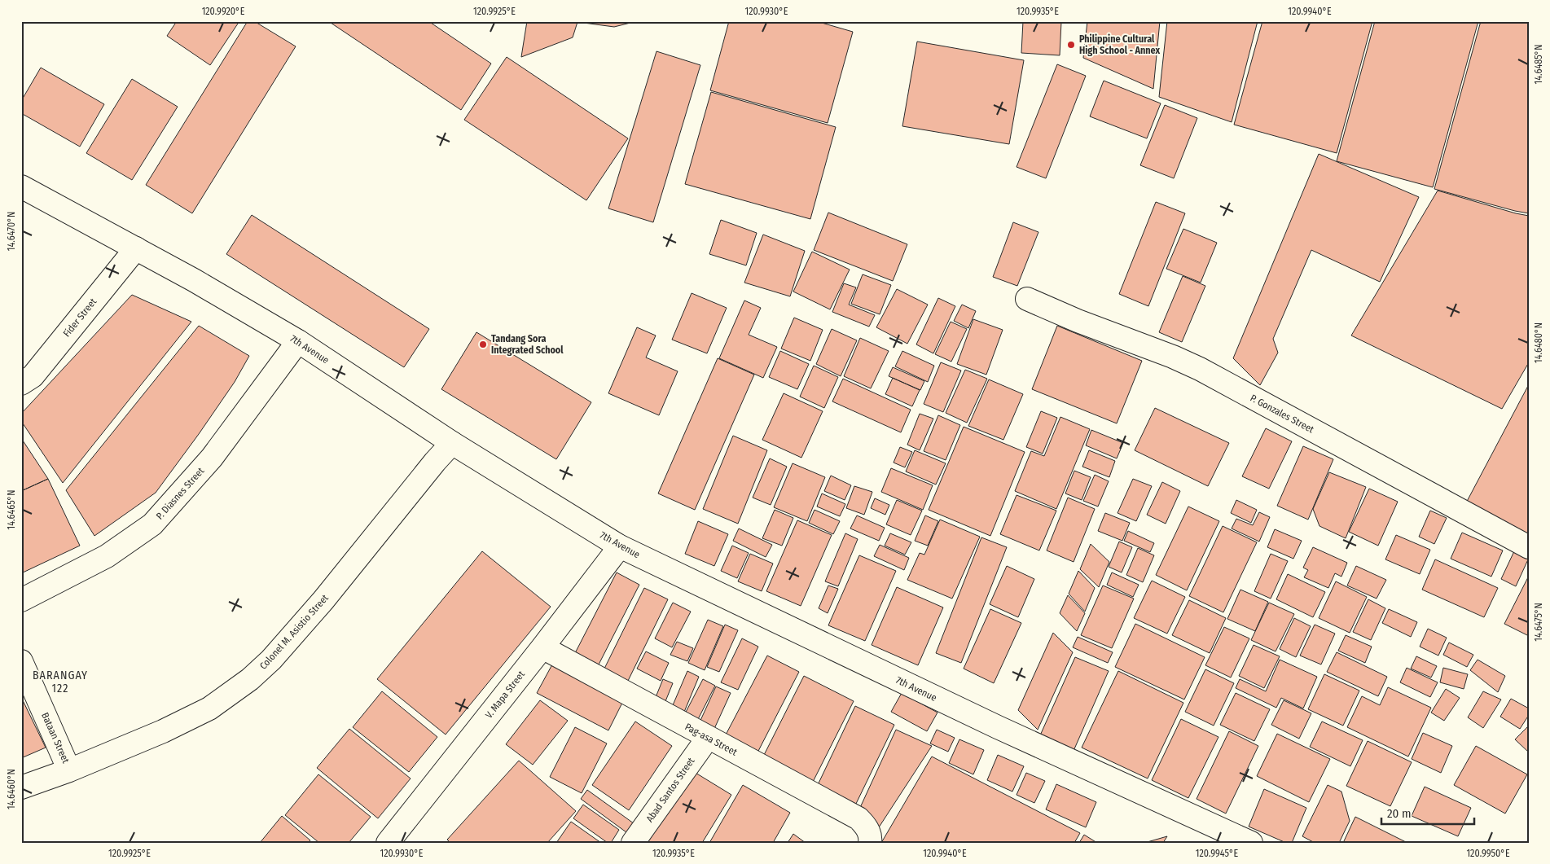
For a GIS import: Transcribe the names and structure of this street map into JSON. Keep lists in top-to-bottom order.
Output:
{
  "streets": {
    "street": [
      "Fider Street",
      "7th Avenue",
      "P. Gonzales Street",
      "P. Diasnes Street",
      "Colonel M. Asistio Street",
      "V. Mapa Street",
      "Bataan Street",
      "Pag-asa Street",
      "Abad Santos Street"
    ]
  },
  "crossings": [
    ["Fider Street", "7th Avenue"],
    ["7th Avenue", "P. Diasnes Street"],
    ["7th Avenue", "Colonel M. Asistio Street"],
    ["7th Avenue", "V. Mapa Street"],
    ["Colonel M. Asistio Street", "Bataan Street"],
    ["V. Mapa Street", "Pag-asa Street"],
    ["Pag-asa Street", "Abad Santos Street"]
  ],
  "districts": ["BARANGAY 122"],
  "places": ["Philippine Cultural High School - Annex", "Tandang Sora Integrated School"],
  "scale_bar": "20 m",
  "coordinates": [
    "120.9920°E",
    "120.9925°E",
    "120.9930°E",
    "120.9935°E",
    "120.9940°E",
    "14.6485°N",
    "14.6470°N",
    "14.6480°N",
    "14.6465°N",
    "14.6475°N",
    "14.6460°N",
    "120.9945°E",
    "120.9950°E"
  ]
}
